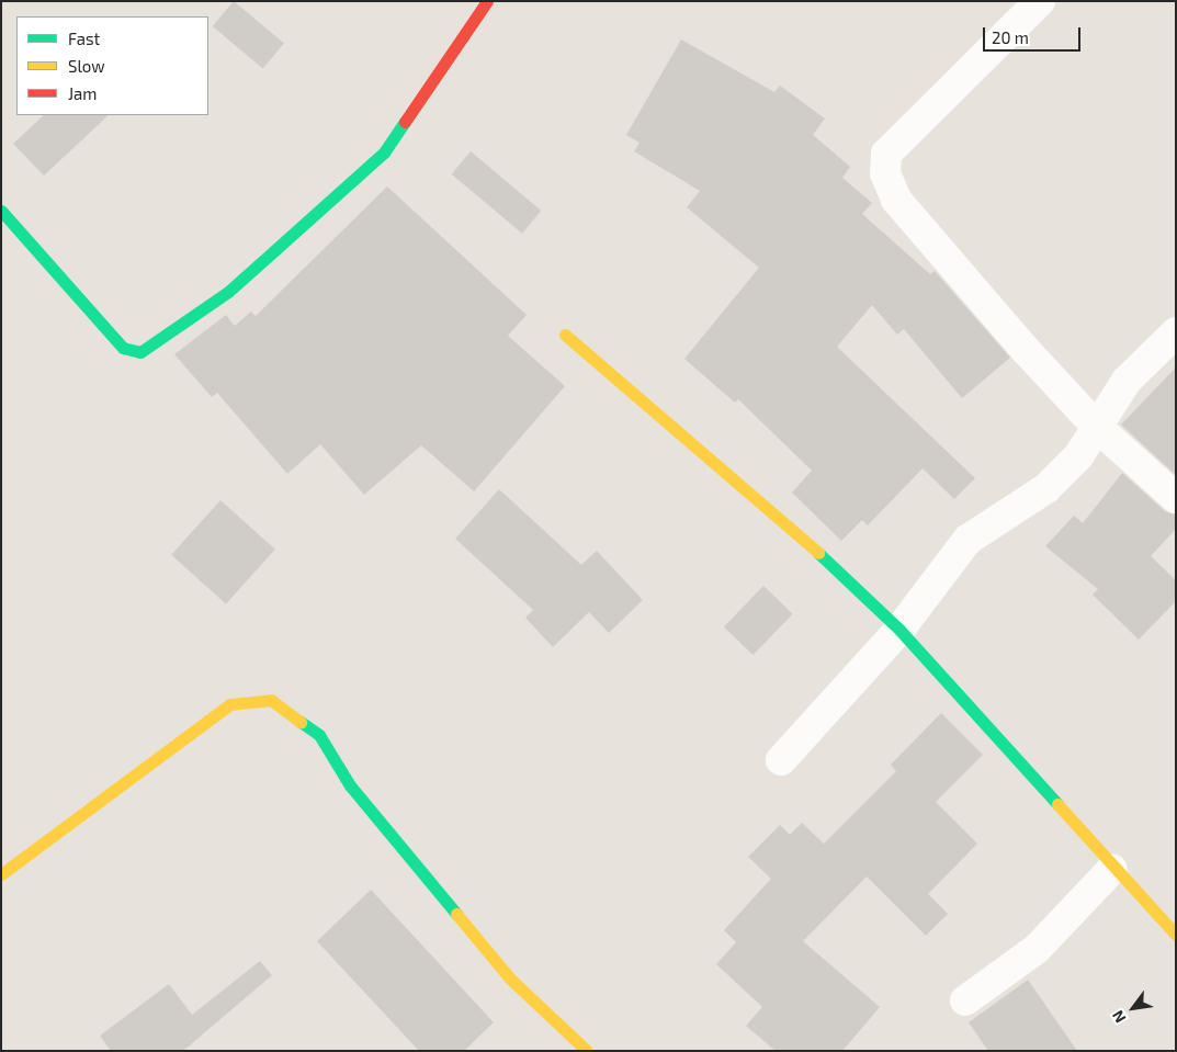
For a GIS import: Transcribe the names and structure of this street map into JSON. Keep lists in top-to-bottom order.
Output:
{
  "legend": ["Fast", "Slow", "Jam"],
  "scale_bar": "20 m",
  "north": "bottom left"
}
